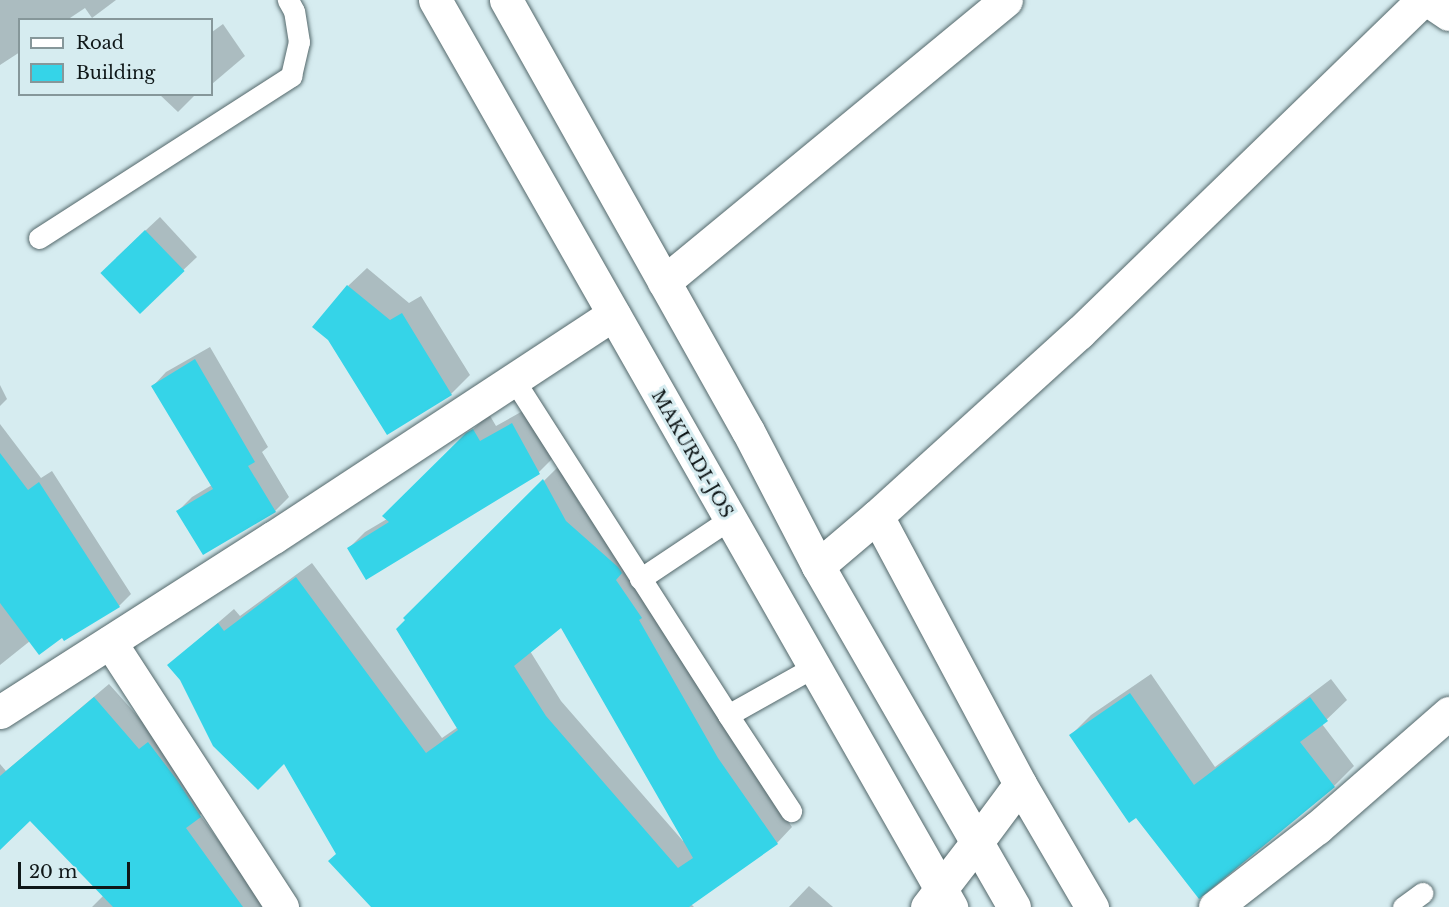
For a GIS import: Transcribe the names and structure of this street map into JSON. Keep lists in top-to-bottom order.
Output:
{
  "streets": {
    "main road": ["MAKURDI-JOS"]
  },
  "legend": ["Road", "Building"],
  "scale_bar": "20 m"
}
